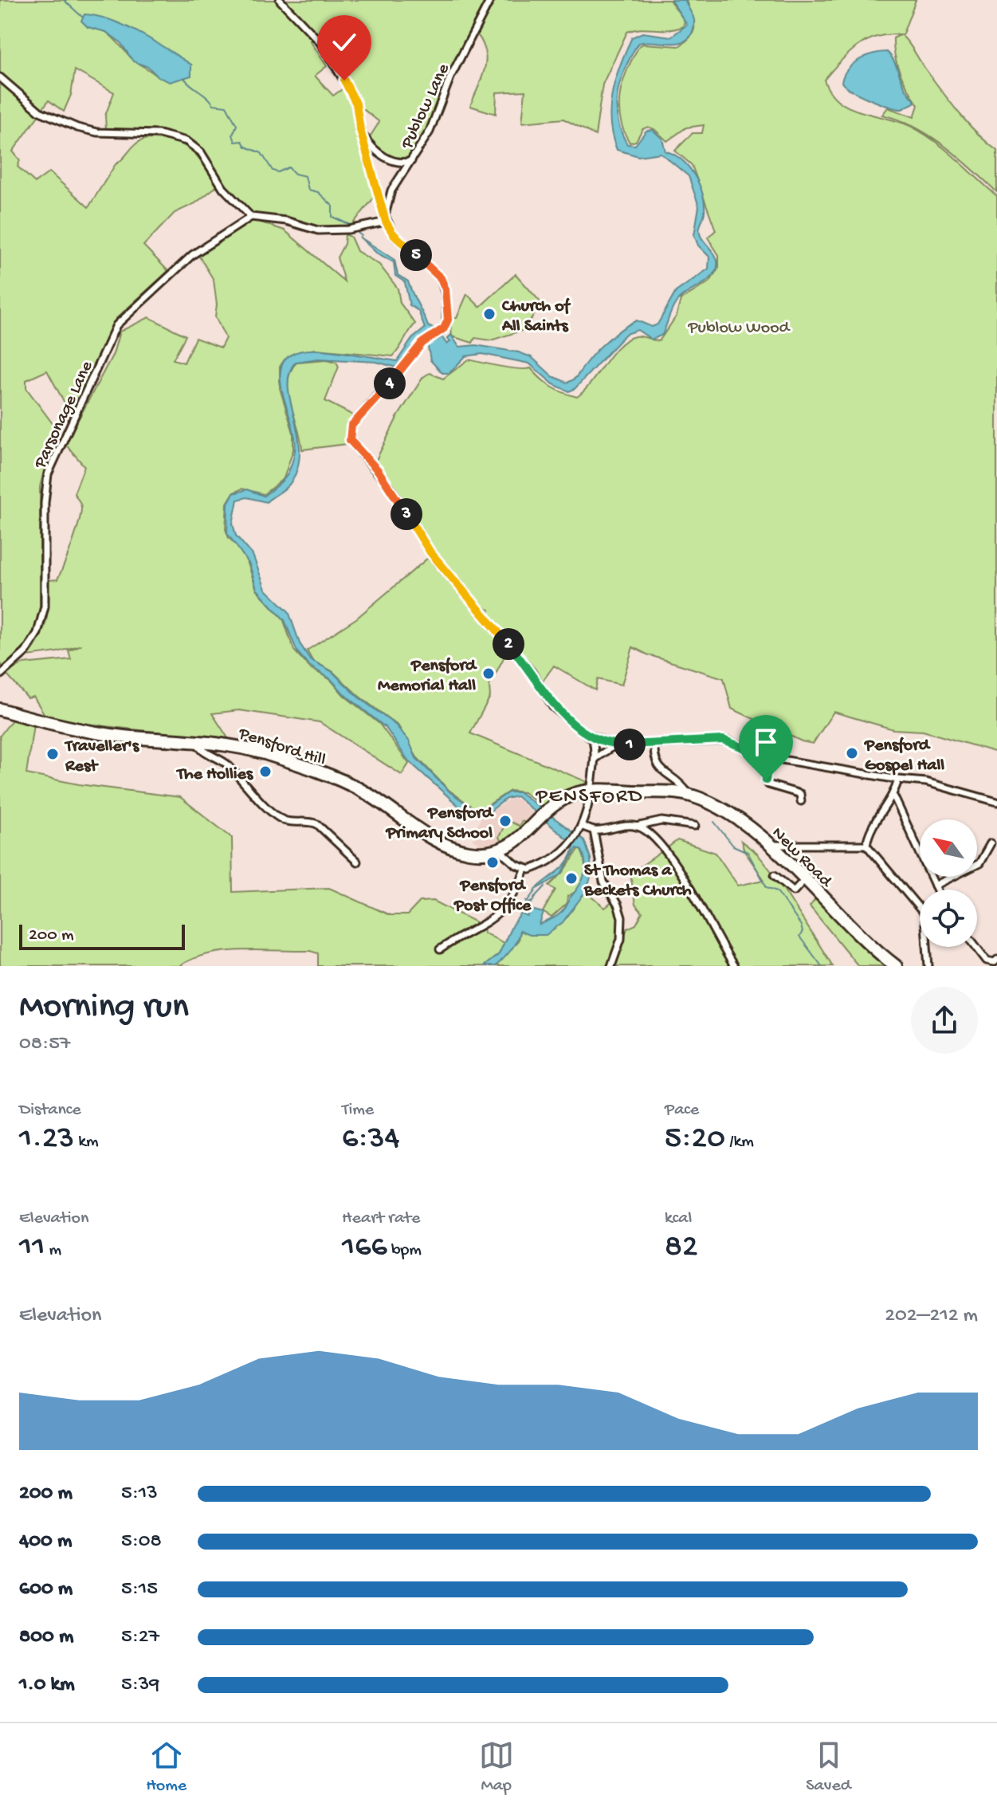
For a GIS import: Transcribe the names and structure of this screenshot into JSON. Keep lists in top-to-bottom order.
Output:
{
  "streets": {
    "highway": ["Pensford Hill", "New Road"],
    "street": ["Publow Lane", "Parsonage Lane"]
  },
  "crossings": [
    ["Pensford Hill", "New Road"]
  ],
  "districts": ["PENSFORD"],
  "parks": ["Publow Wood"],
  "places": [
    "Church of All Saints",
    "Pensford Memorial Hall",
    "Pensford Gospel Hall",
    "Traveller's Rest",
    "The Hollies",
    "Pensford Primary School",
    "Pensford Post Office",
    "St Thomas a Beckets Church"
  ],
  "scale_bar": "200 m",
  "north": "top left",
  "page": {
    "pins": [
      "5",
      "4",
      "3",
      "2",
      "1"
    ],
    "scale": "200 m",
    "heading": ["Morning run", "08:57"],
    "stats": [
      ["Distance", "1.23 km"],
      ["Time", "6:34"],
      ["Pace", "5:20 /km"],
      ["Elevation", "11 m"],
      ["Heart rate", "166 bpm"],
      ["kcal", "82"]
    ],
    "chart": ["Elevation", "202–212 m"],
    "list": [
      {
        "name": "200 m",
        "note": "5:13"
      },
      {
        "name": "400 m",
        "note": "5:08"
      },
      {
        "name": "600 m",
        "note": "5:15"
      },
      {
        "name": "800 m",
        "note": "5:27"
      },
      {
        "name": "1.0 km",
        "note": "5:39"
      }
    ],
    "tabs": ["Home", "Map", "Saved"]
  }
}
